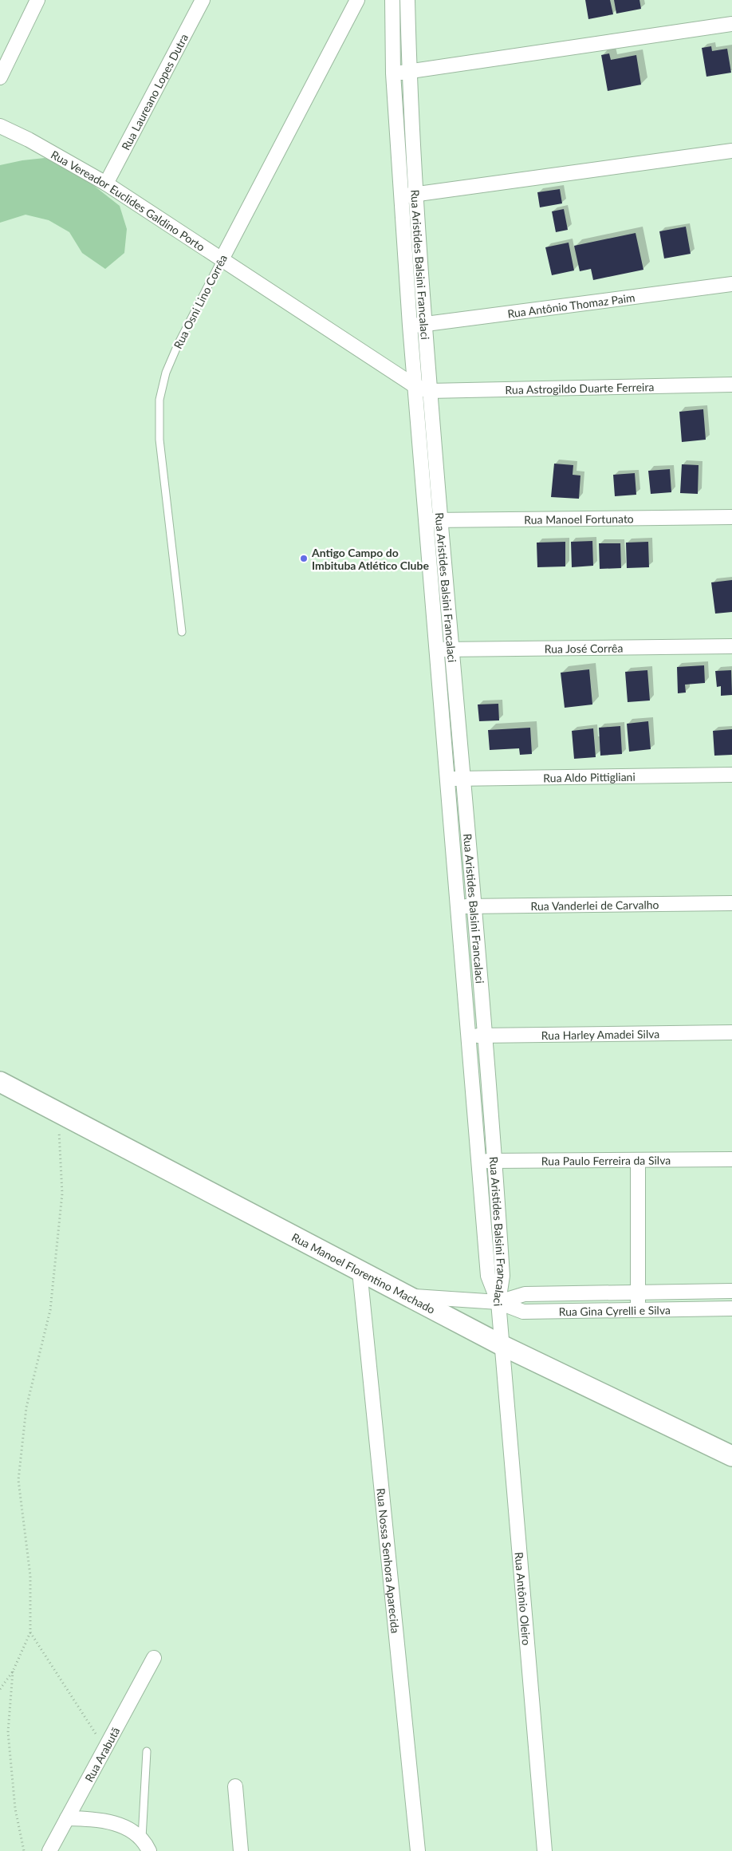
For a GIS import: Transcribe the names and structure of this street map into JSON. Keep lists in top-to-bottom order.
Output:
{
  "streets": {
    "main road": ["Rua Manoel Florentino Machado"],
    "street": [
      "Rua Laureano Lopes Dutra",
      "Rua Vereador Euclides Galdino Porto",
      "Rua Aristides Balsini Francalaci",
      "Rua Osni Lino Corrêa",
      "Rua Antônio Thomaz Paim",
      "Rua Astrogildo Duarte Ferreira",
      "Rua Manoel Fortunato",
      "Rua José Corrêa",
      "Rua Aldo Pittigliani",
      "Rua Vanderlei de Carvalho",
      "Rua Harley Amadei Silva",
      "Rua Paulo Ferreira da Silva",
      "Rua Gina Cyrelli e Silva",
      "Rua Nossa Senhora Aparecida",
      "Rua Antônio Oleiro",
      "Rua Arabutã"
    ]
  },
  "crossings": [
    ["Rua Laureano Lopes Dutra", "Rua Vereador Euclides Galdino Porto"],
    ["Rua Vereador Euclides Galdino Porto", "Rua Aristides Balsini Francalaci"],
    ["Rua Vereador Euclides Galdino Porto", "Rua Osni Lino Corrêa"],
    ["Rua Vereador Euclides Galdino Porto", "Rua Astrogildo Duarte Ferreira"],
    ["Rua Aristides Balsini Francalaci", "Rua Antônio Thomaz Paim"],
    ["Rua Aristides Balsini Francalaci", "Rua Astrogildo Duarte Ferreira"],
    ["Rua Aristides Balsini Francalaci", "Rua Manoel Fortunato"],
    ["Rua Aristides Balsini Francalaci", "Rua José Corrêa"],
    ["Rua Aristides Balsini Francalaci", "Rua Aldo Pittigliani"],
    ["Rua Aristides Balsini Francalaci", "Rua Vanderlei de Carvalho"],
    ["Rua Aristides Balsini Francalaci", "Rua Harley Amadei Silva"],
    ["Rua Aristides Balsini Francalaci", "Rua Paulo Ferreira da Silva"],
    ["Rua Aristides Balsini Francalaci", "Rua Gina Cyrelli e Silva"],
    ["Rua Aristides Balsini Francalaci", "Rua Antônio Oleiro"],
    ["Rua Manoel Florentino Machado", "Rua Gina Cyrelli e Silva"],
    ["Rua Manoel Florentino Machado", "Rua Nossa Senhora Aparecida"],
    ["Rua Manoel Florentino Machado", "Rua Antônio Oleiro"],
    ["Rua Gina Cyrelli e Silva", "Rua Antônio Oleiro"]
  ],
  "places": ["Antigo Campo do Imbituba Atlético Clube"]
}
